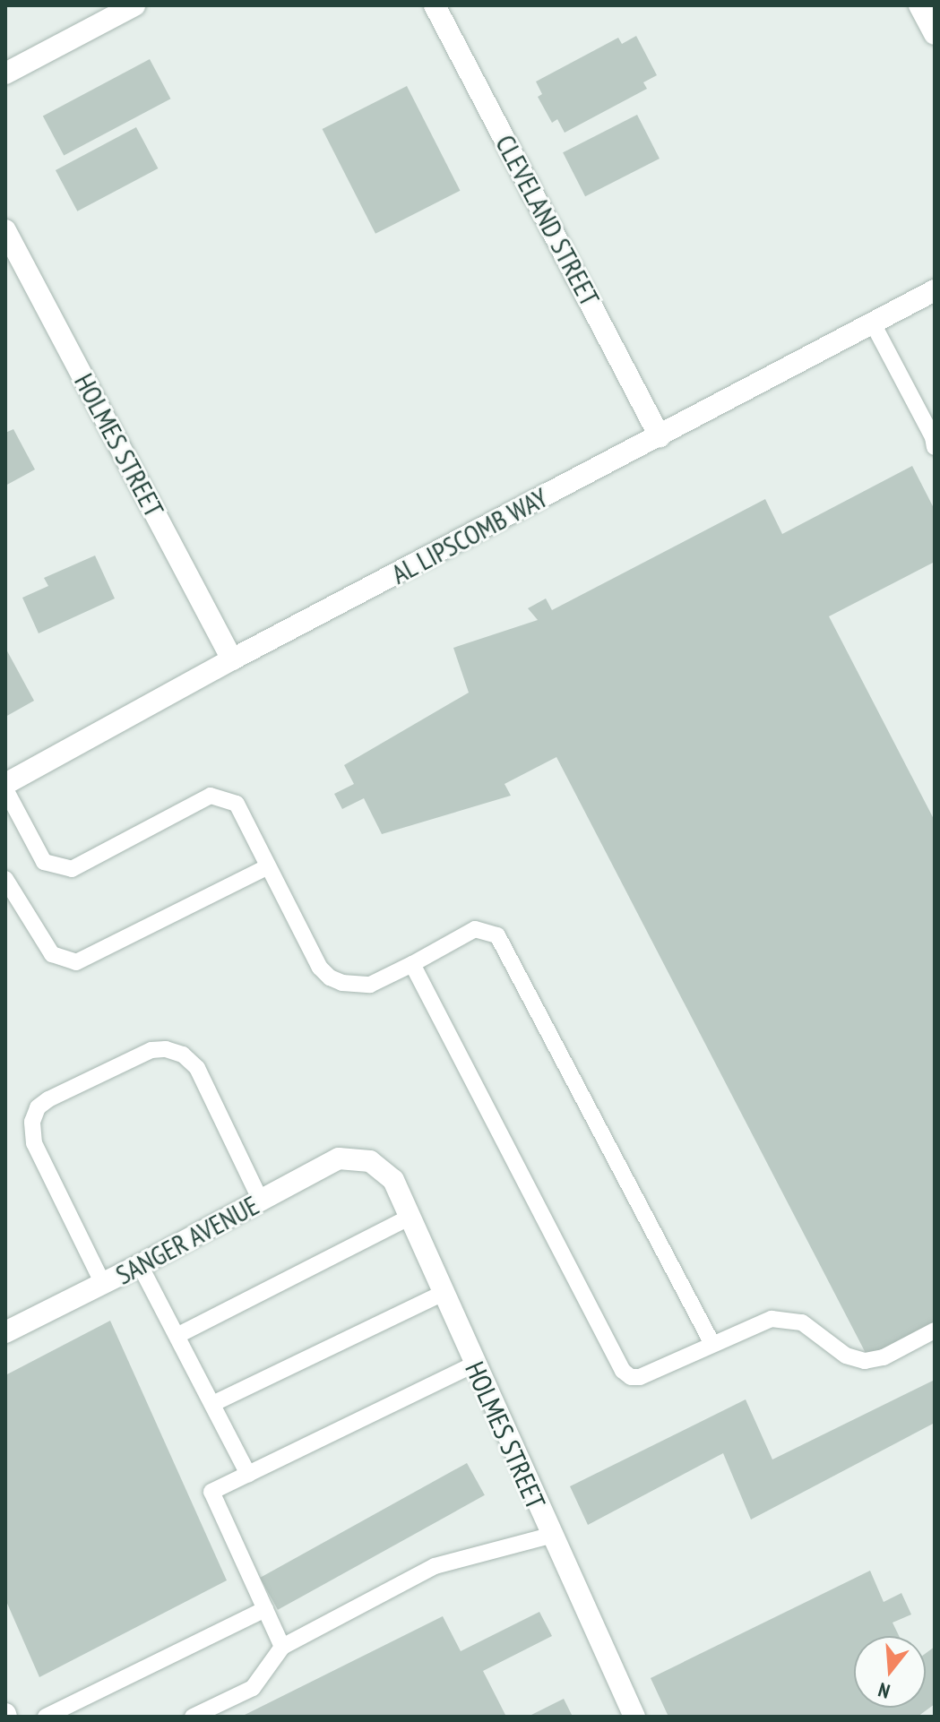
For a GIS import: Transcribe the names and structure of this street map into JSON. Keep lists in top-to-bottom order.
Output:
{
  "streets": {
    "street": [
      "CLEVELAND STREET",
      "HOLMES STREET",
      "AL LIPSCOMB WAY",
      "SANGER AVENUE"
    ]
  },
  "crossings": [
    ["CLEVELAND STREET", "AL LIPSCOMB WAY"],
    ["HOLMES STREET", "AL LIPSCOMB WAY"],
    ["HOLMES STREET", "SANGER AVENUE"]
  ],
  "north": "bottom"
}
